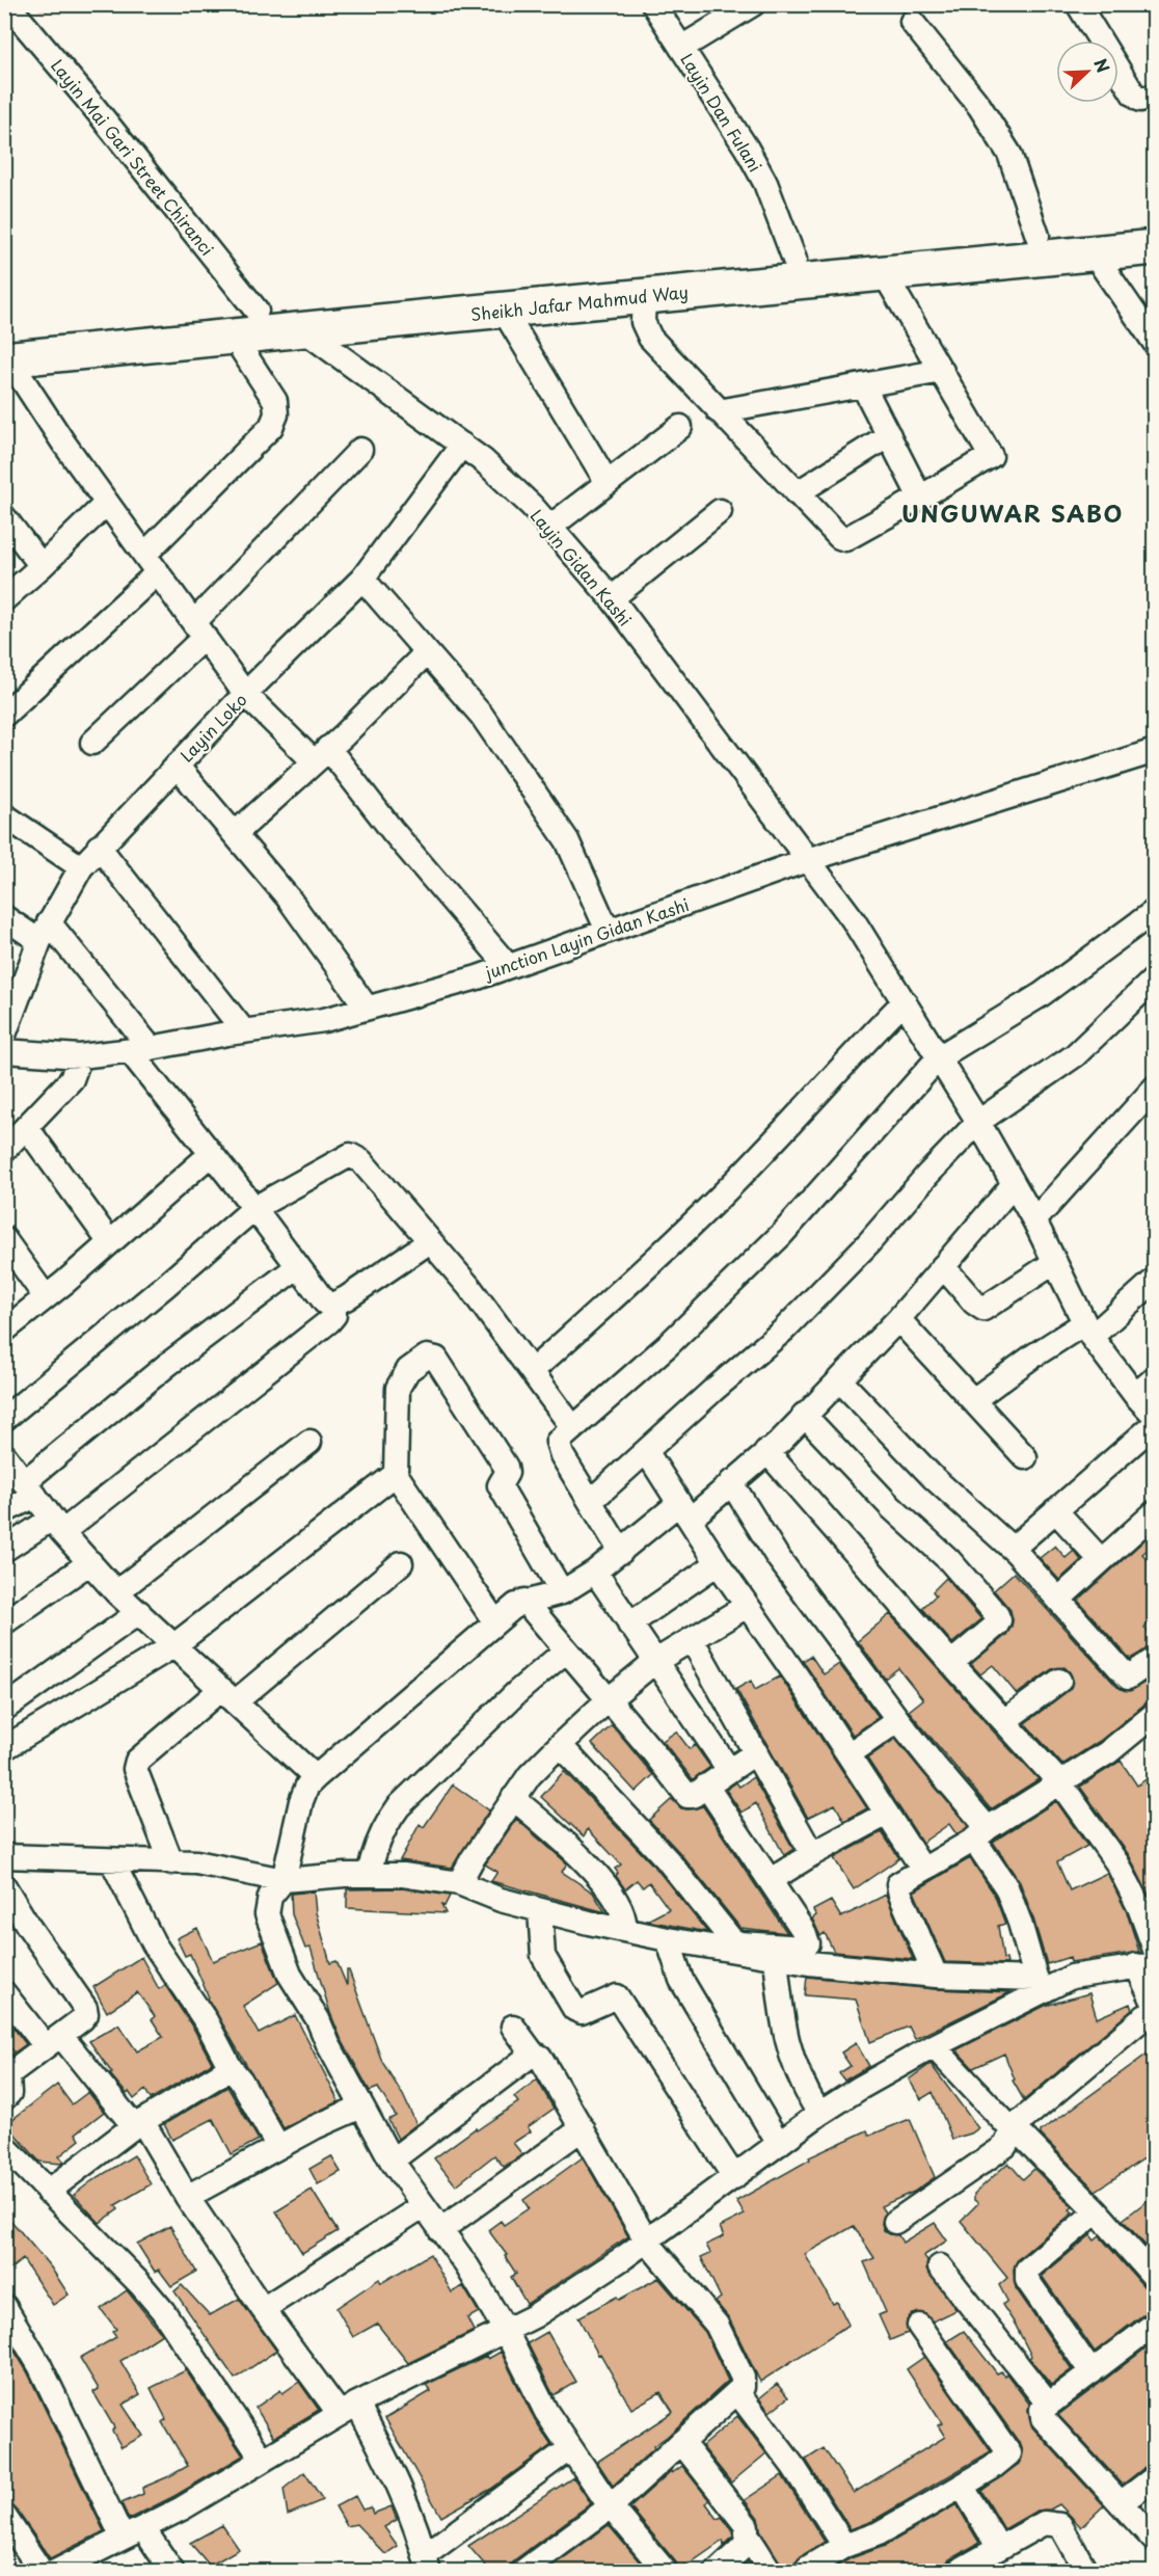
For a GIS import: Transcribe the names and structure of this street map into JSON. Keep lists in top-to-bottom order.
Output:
{
  "streets": {
    "main road": ["Sheikh Jafar Mahmud Way"],
    "street": [
      "Layin Dan Fulani",
      "Layin Mai Gari Street Chiranci",
      "Layin Gidan Kashi",
      "Layin Loko",
      "junction Layin Gidan Kashi"
    ]
  },
  "crossings": [
    ["Layin Dan Fulani", "Sheikh Jafar Mahmud Way"],
    ["Layin Mai Gari Street Chiranci", "Sheikh Jafar Mahmud Way"],
    ["Sheikh Jafar Mahmud Way", "Layin Gidan Kashi"],
    ["Layin Gidan Kashi", "Layin Loko"],
    ["Layin Gidan Kashi", "junction Layin Gidan Kashi"]
  ],
  "districts": ["UNGUWAR SABO"],
  "north": "top right"
}
